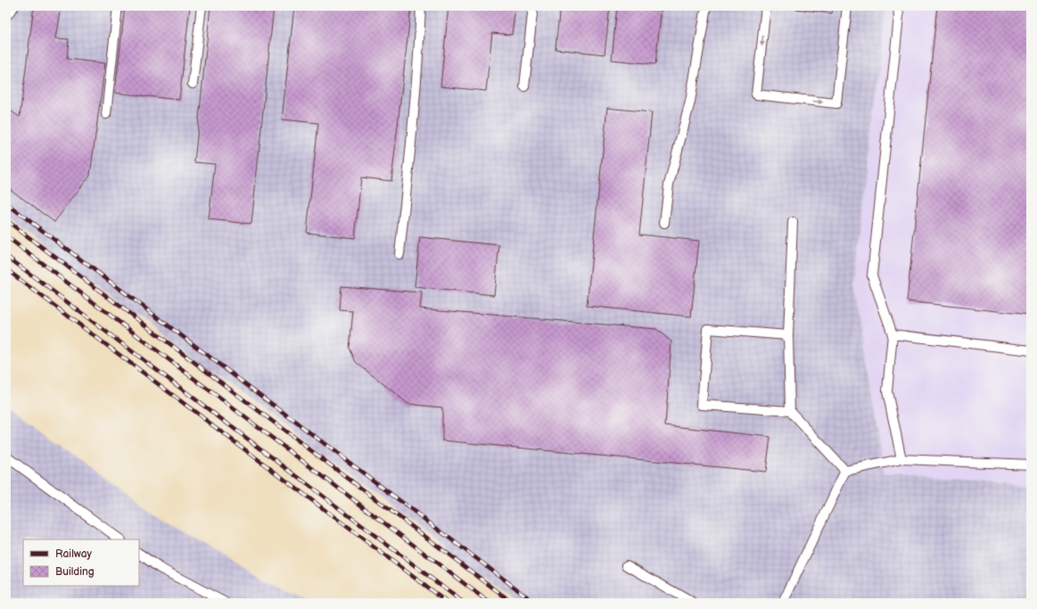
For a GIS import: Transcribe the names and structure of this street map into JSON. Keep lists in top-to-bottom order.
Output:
{
  "legend": ["Railway", "Building"]
}
